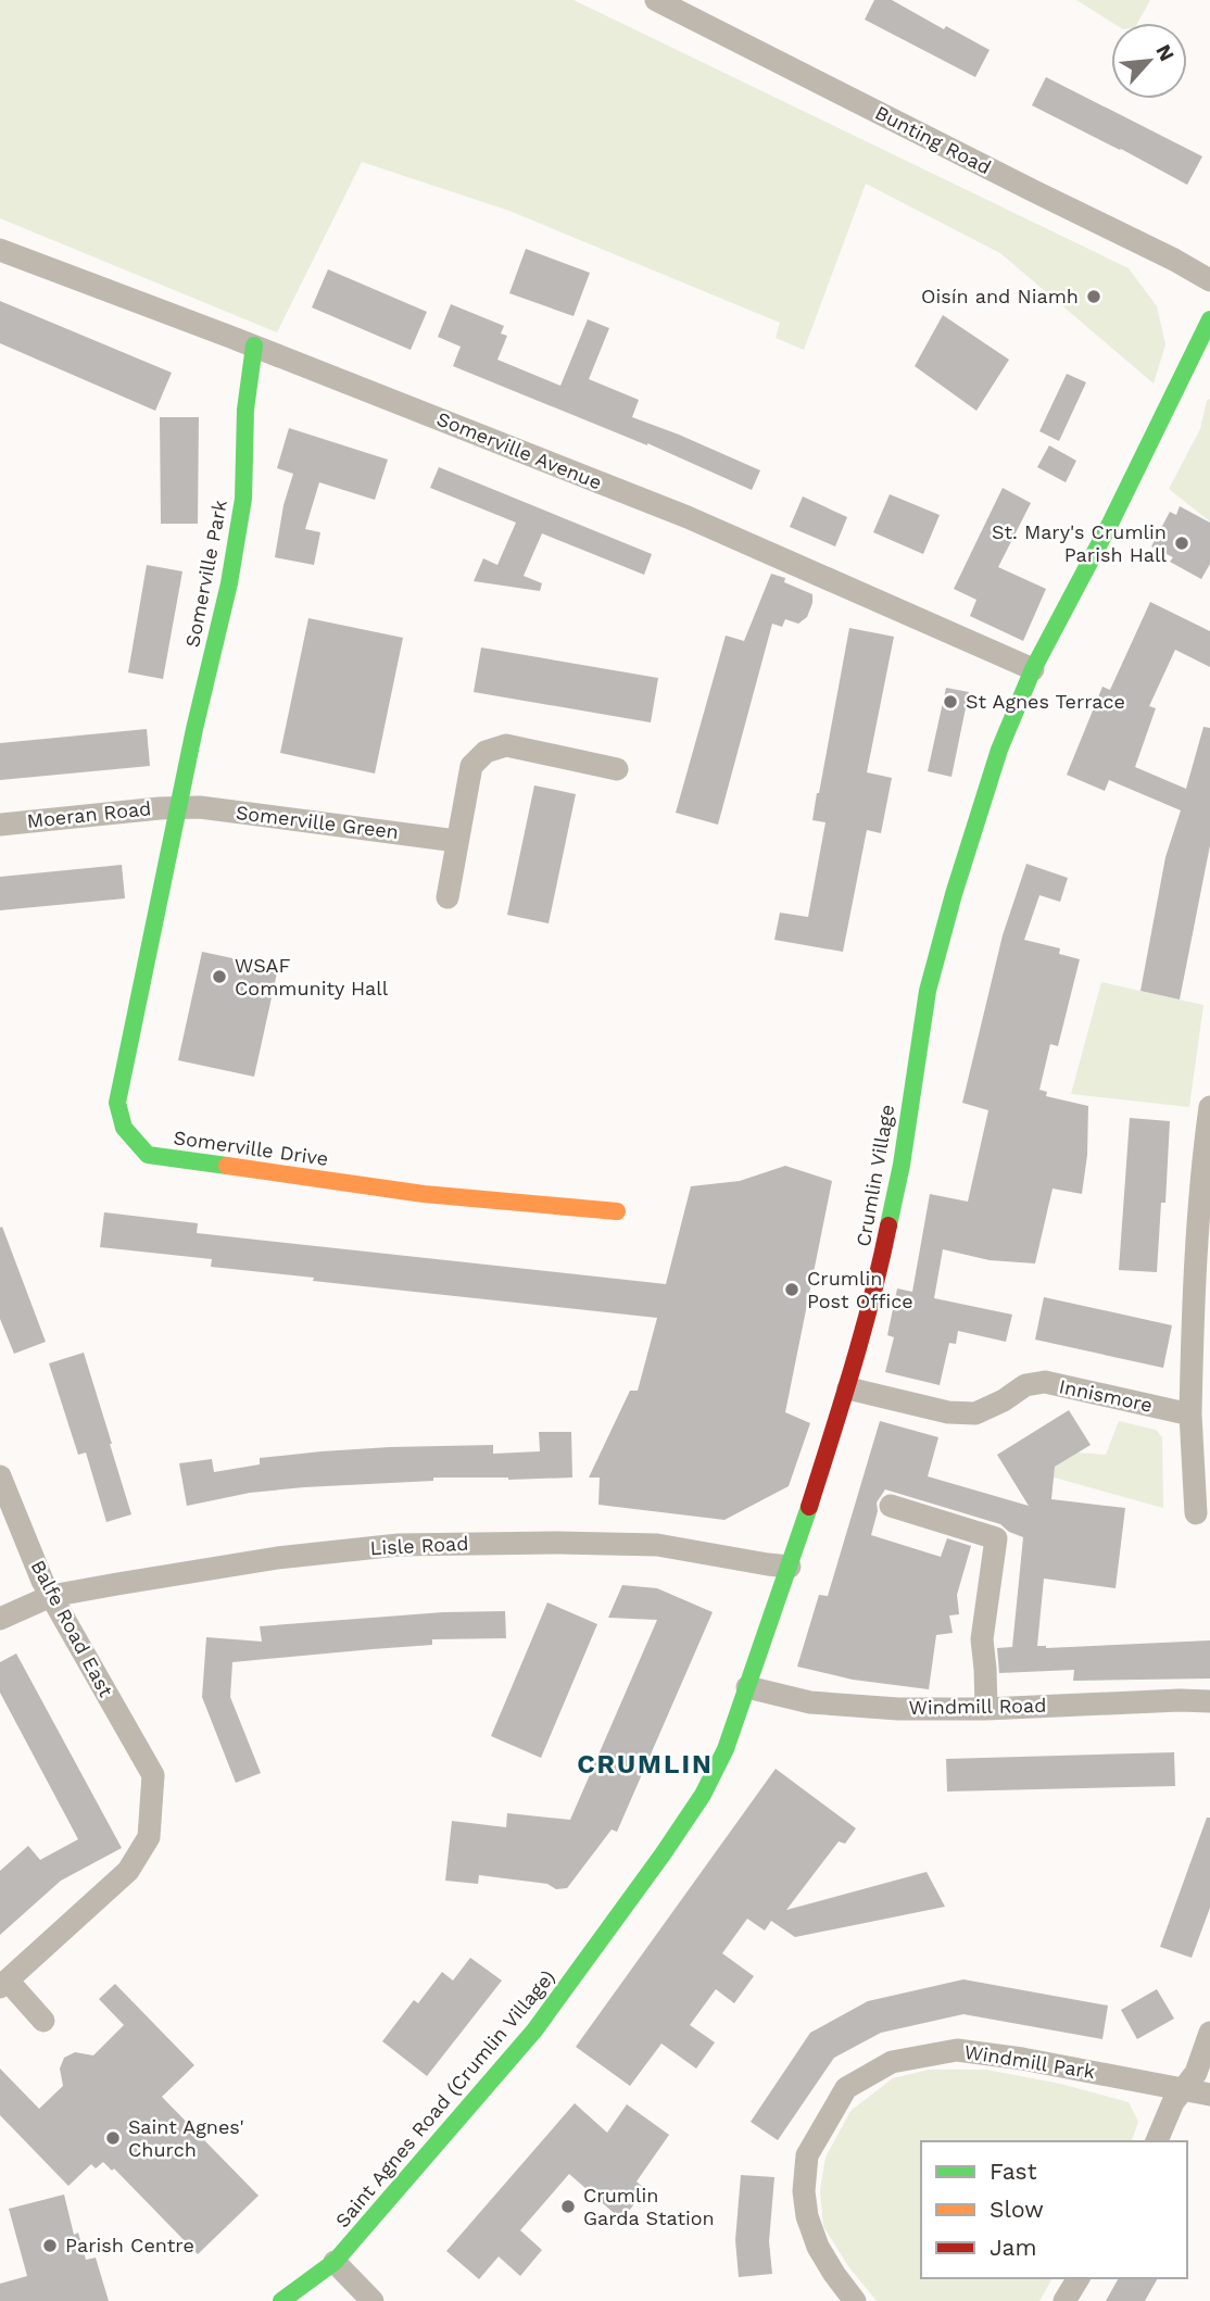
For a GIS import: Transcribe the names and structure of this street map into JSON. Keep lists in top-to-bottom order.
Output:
{
  "streets": {
    "street": [
      "Bunting Road",
      "Somerville Avenue",
      "Somerville Park",
      "Moeran Road",
      "Somerville Green",
      "Somerville Drive",
      "Crumlin Village",
      "Innismore",
      "Lisle Road",
      "Balfe Road East",
      "Windmill Road",
      "Windmill Park",
      "Saint Agnes Road (Crumlin Village)"
    ]
  },
  "crossings": [
    ["Somerville Avenue", "Somerville Park"],
    ["Somerville Avenue", "Crumlin Village"],
    ["Somerville Park", "Moeran Road"],
    ["Somerville Park", "Somerville Green"],
    ["Somerville Park", "Somerville Drive"],
    ["Moeran Road", "Somerville Green"],
    ["Moeran Road", "Somerville Drive"],
    ["Somerville Green", "Somerville Drive"],
    ["Crumlin Village", "Innismore"],
    ["Crumlin Village", "Lisle Road"],
    ["Crumlin Village", "Windmill Road"],
    ["Crumlin Village", "Saint Agnes Road (Crumlin Village)"],
    ["Lisle Road", "Balfe Road East"],
    ["Windmill Road", "Saint Agnes Road (Crumlin Village)"]
  ],
  "districts": ["CRUMLIN"],
  "places": [
    "Oisín and Niamh",
    "St. Mary's Crumlin Parish Hall",
    "St Agnes Terrace",
    "WSAF Community Hall",
    "Crumlin Post Office",
    "Saint Agnes' Church",
    "Crumlin Garda Station",
    "Parish Centre"
  ],
  "legend": ["Fast", "Slow", "Jam"],
  "north": "top right"
}
